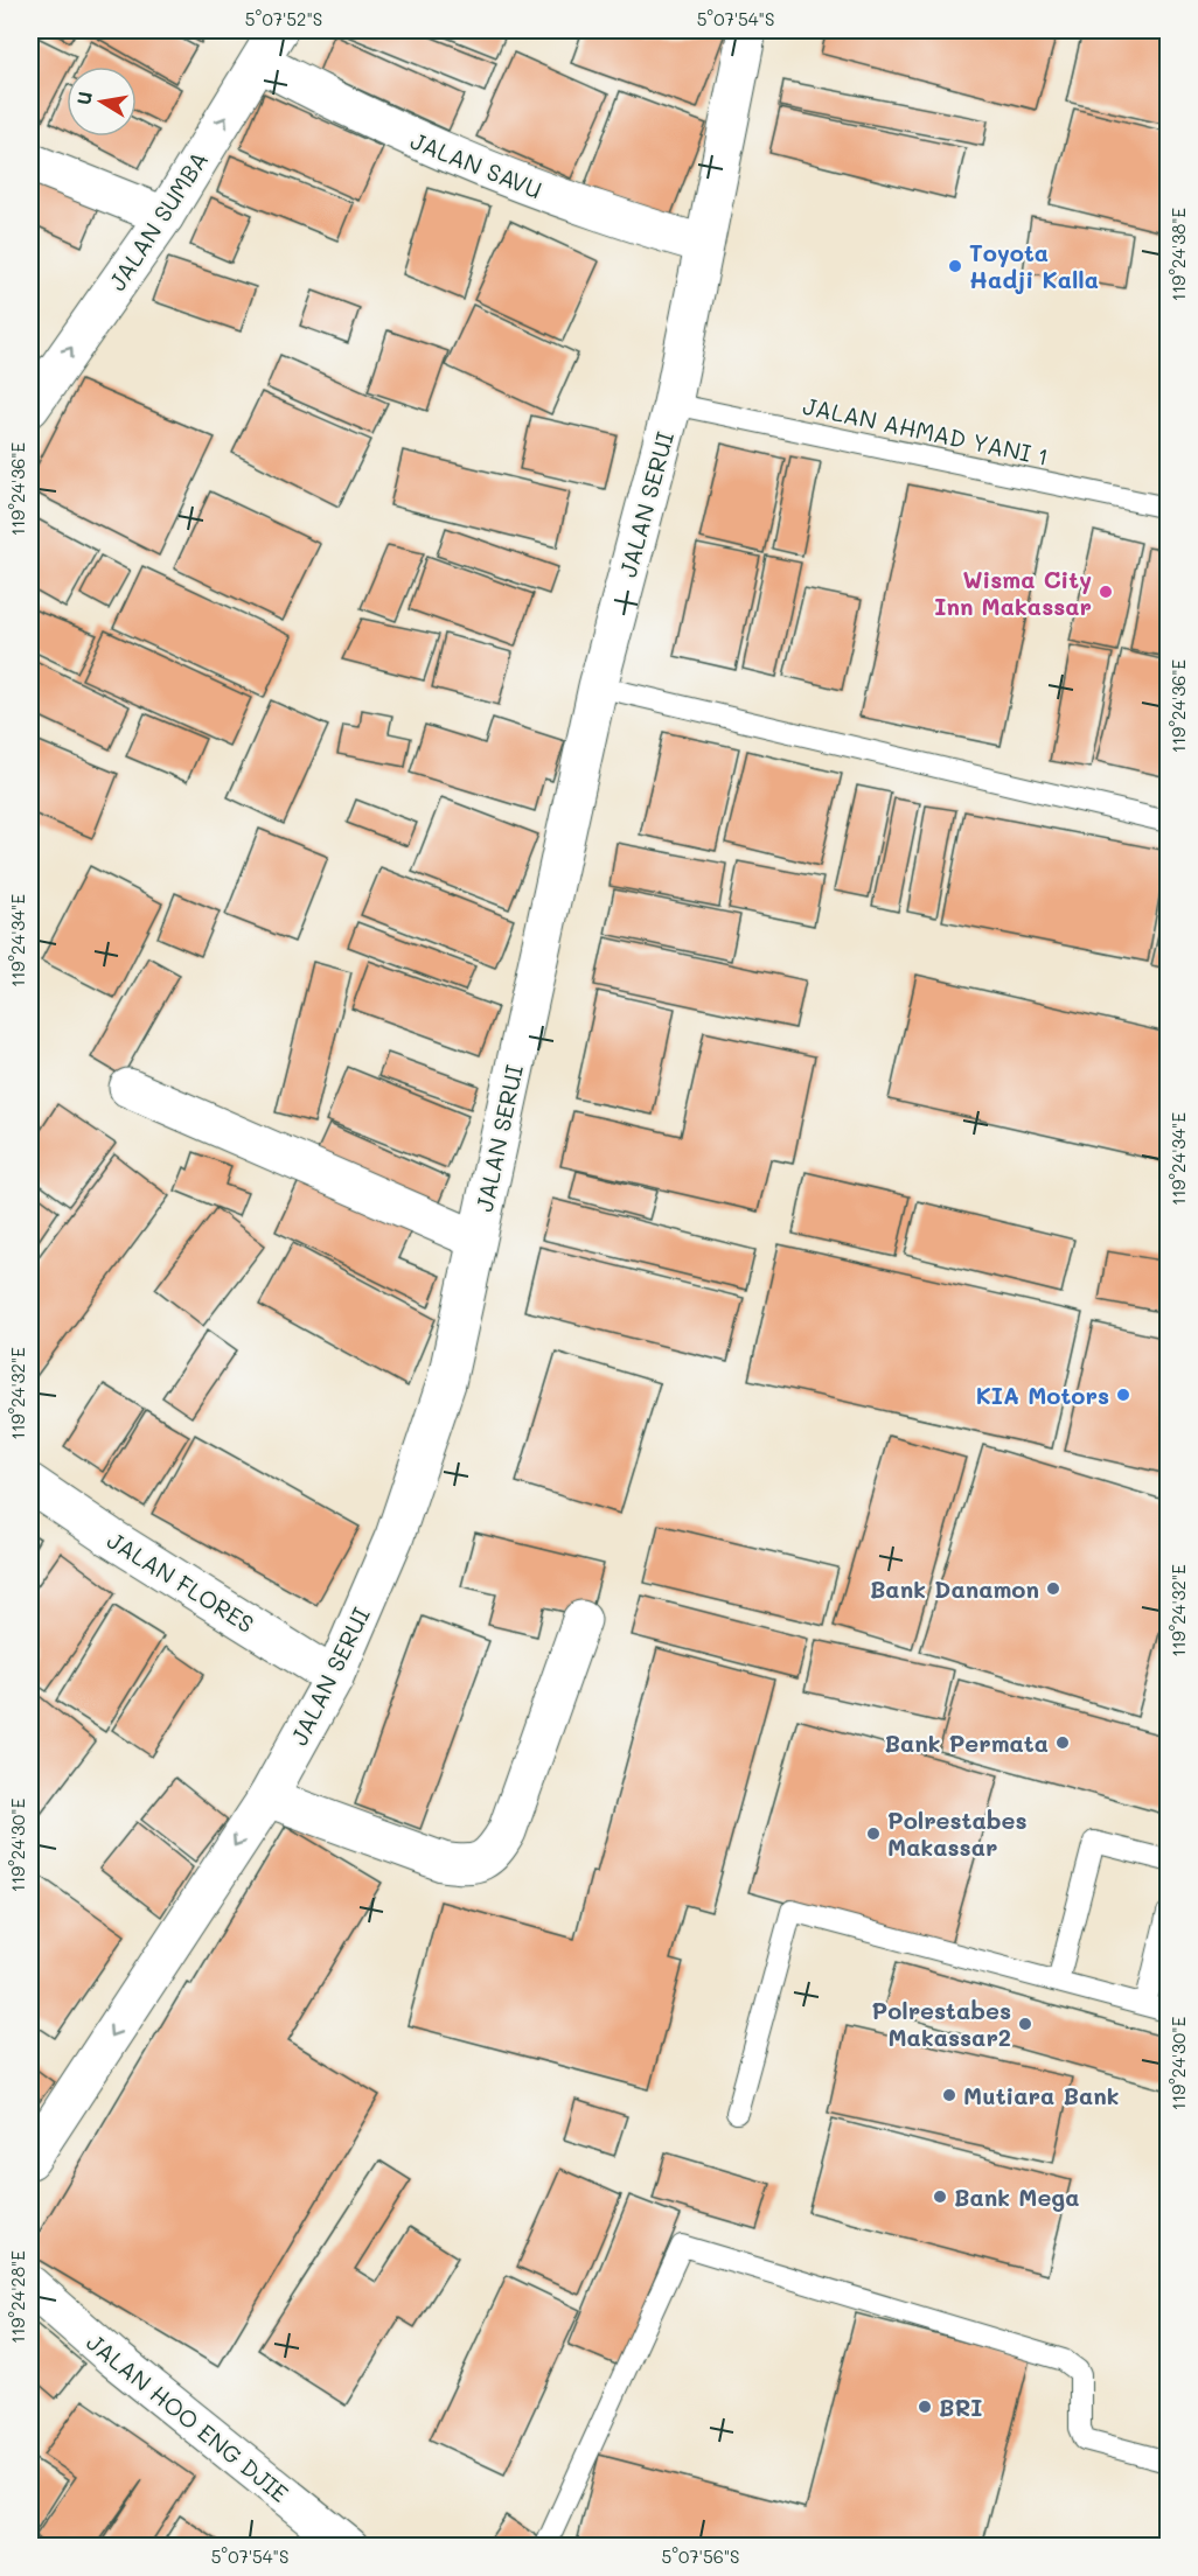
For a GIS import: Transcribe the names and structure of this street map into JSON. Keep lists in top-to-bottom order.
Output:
{
  "streets": {
    "street": [
      "JALAN SAVU",
      "JALAN SUMBA",
      "JALAN SERUI",
      "JALAN FLORES",
      "JALAN HOO ENG DJIE"
    ],
    "lane": ["JALAN AHMAD YANI 1"]
  },
  "crossings": [
    ["JALAN SAVU", "JALAN SUMBA"],
    ["JALAN SAVU", "JALAN SERUI"],
    ["JALAN AHMAD YANI 1", "JALAN SERUI"],
    ["JALAN SERUI", "JALAN FLORES"]
  ],
  "one_way": ["JALAN SUMBA"],
  "places": [
    "Toyota Hadji Kalla",
    "Wisma City Inn Makassar",
    "KIA Motors",
    "Bank Danamon",
    "Bank Permata",
    "Polrestabes Makassar",
    "Polrestabes Makassar2",
    "Mutiara Bank",
    "Bank Mega",
    "BRI"
  ],
  "north": "left",
  "coordinates": [
    "5°07'52\"S",
    "5°07'54\"S",
    "119°24'38\"E",
    "119°24'36\"E",
    "119°24'34\"E",
    "119°24'32\"E",
    "119°24'30\"E",
    "119°24'28\"E",
    "5°07'56\"S"
  ]
}
